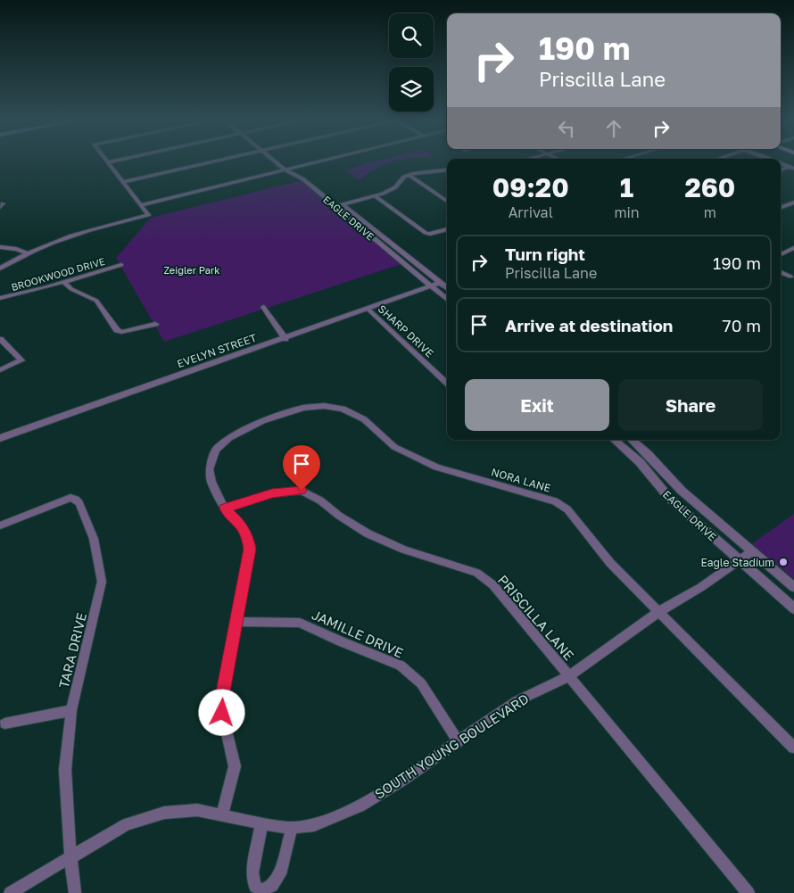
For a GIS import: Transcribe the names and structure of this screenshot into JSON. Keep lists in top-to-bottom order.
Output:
{
  "streets": {
    "street": [
      "EAGLE DRIVE",
      "BROOKWOOD DRIVE",
      "SHARP DRIVE",
      "EVELYN STREET",
      "NORA LANE",
      "PRISCILLA LANE",
      "JAMILLE DRIVE",
      "TARA DRIVE",
      "SOUTH YOUNG BOULEVARD"
    ]
  },
  "crossings": [
    ["EAGLE DRIVE", "EVELYN STREET"],
    ["EAGLE DRIVE", "SOUTH YOUNG BOULEVARD"],
    ["SHARP DRIVE", "EVELYN STREET"],
    ["NORA LANE", "SOUTH YOUNG BOULEVARD"],
    ["PRISCILLA LANE", "SOUTH YOUNG BOULEVARD"],
    ["JAMILLE DRIVE", "SOUTH YOUNG BOULEVARD"],
    ["TARA DRIVE", "SOUTH YOUNG BOULEVARD"]
  ],
  "parks": ["Zeigler Park"],
  "places": ["Eagle Stadium"],
  "page": {
    "turn": ["190 m", "Priscilla Lane"],
    "eta": [
      "09:20",
      "Arrival",
      "1",
      "min",
      "260",
      "m"
    ],
    "list": [
      {
        "name": "Turn right",
        "note": "Priscilla Lane",
        "value": "190 m"
      },
      {
        "name": "Arrive at destination",
        "value": "70 m"
      }
    ],
    "buttons": ["Exit", "Share"]
  }
}
